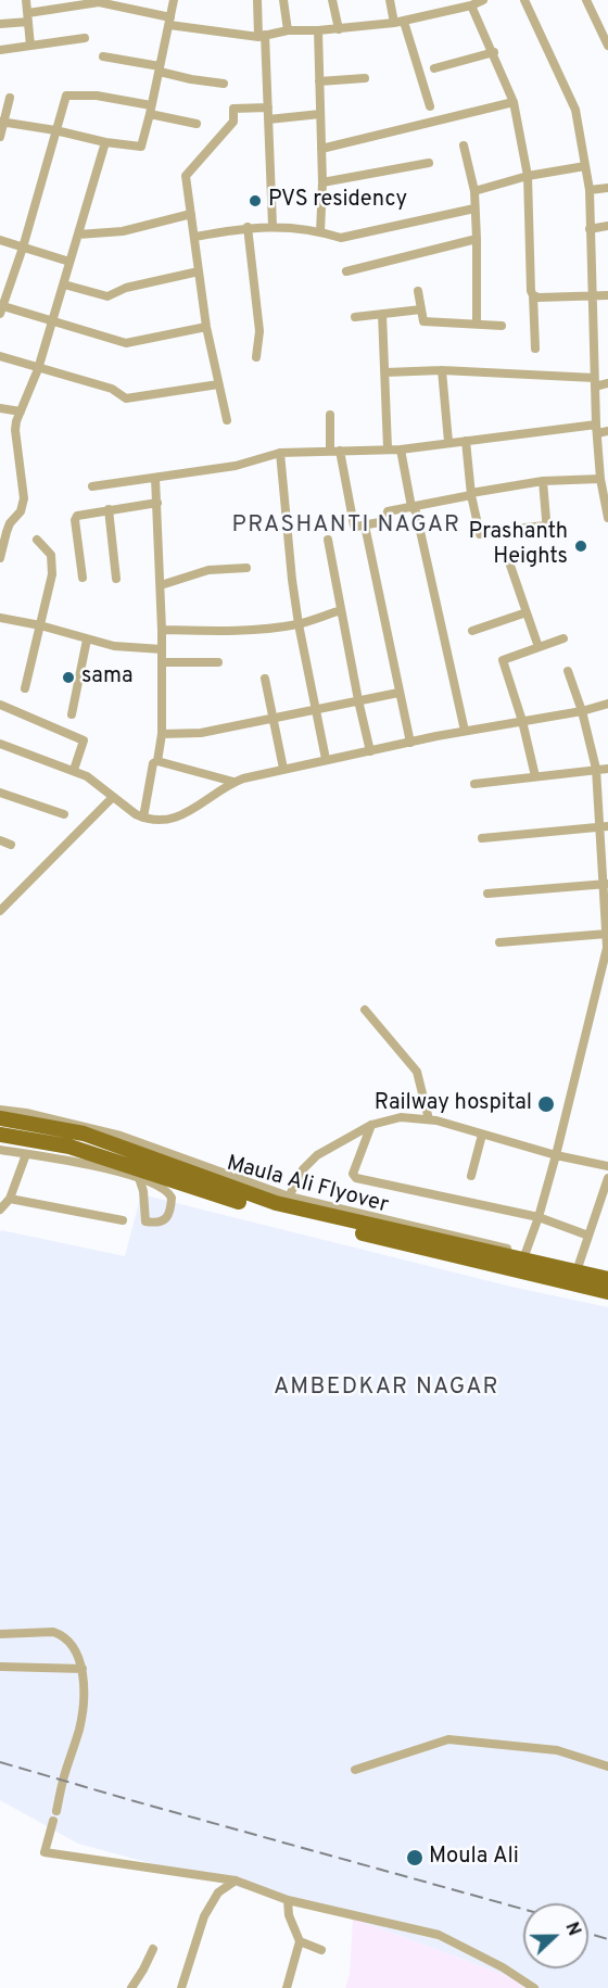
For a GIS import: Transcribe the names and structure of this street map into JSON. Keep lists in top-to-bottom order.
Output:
{
  "streets": {
    "main road": ["Maula Ali Flyover"]
  },
  "districts": ["PRASHANTI NAGAR", "AMBEDKAR NAGAR"],
  "places": [
    "PVS residency",
    "Prashanth Heights",
    "sama",
    "Railway hospital",
    "Moula Ali"
  ],
  "north": "right"
}
